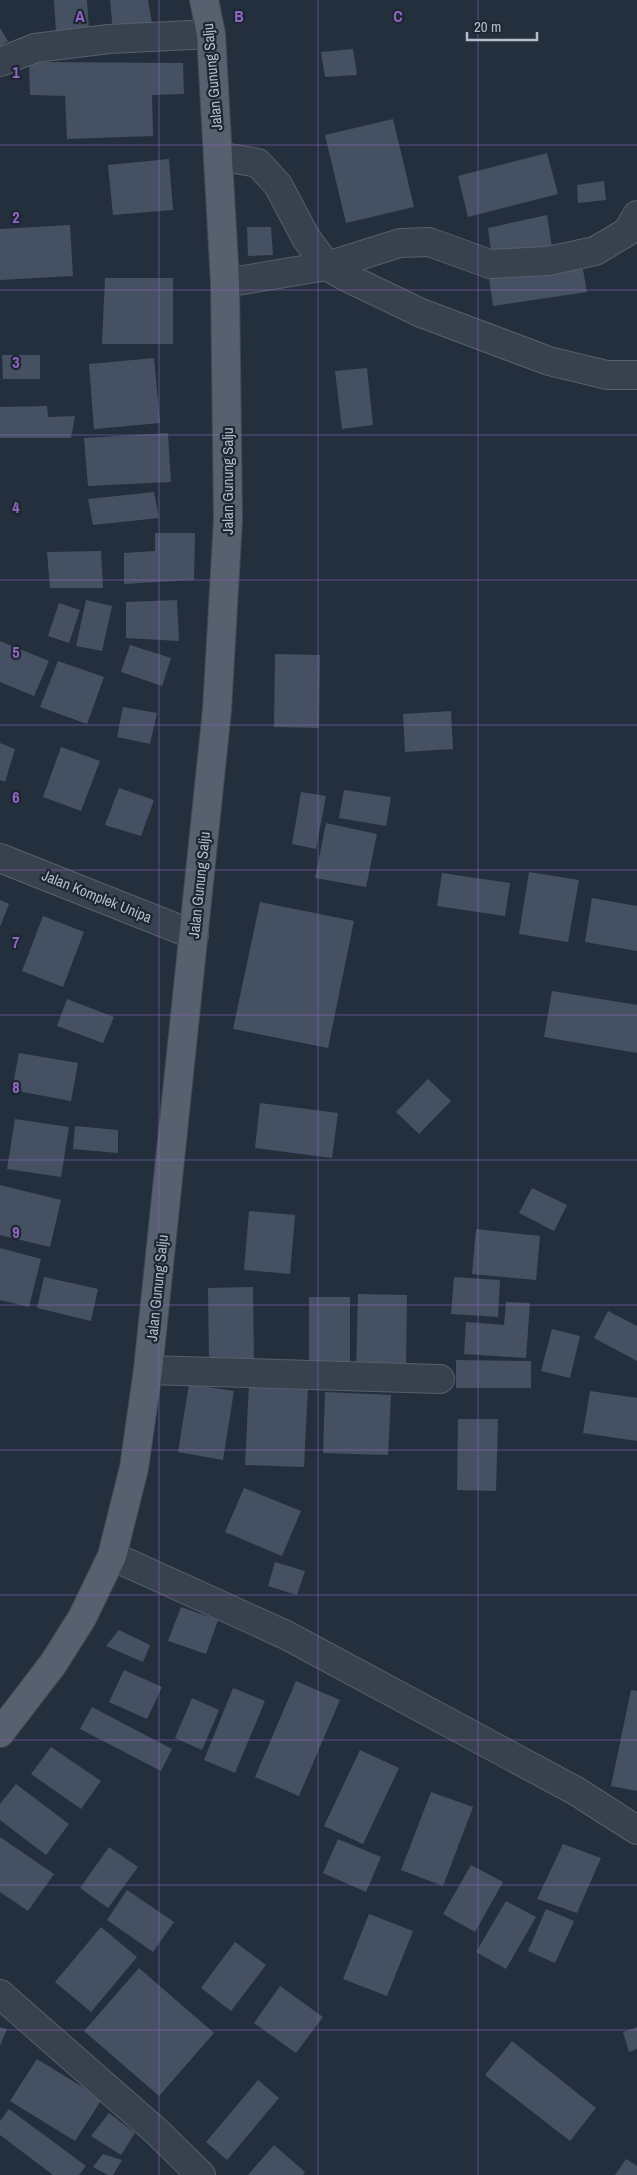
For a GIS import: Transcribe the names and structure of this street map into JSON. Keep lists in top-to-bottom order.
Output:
{
  "streets": {
    "main road": ["Jalan Gunung Salju"],
    "street": ["Jalan Komplek Unipa"]
  },
  "crossings": [
    ["Jalan Gunung Salju", "Jalan Komplek Unipa"]
  ],
  "scale_bar": "20 m",
  "grid": {
    "columns": ["A", "B", "C"],
    "rows": [
      "1",
      "2",
      "3",
      "4",
      "5",
      "6",
      "7",
      "8",
      "9"
    ]
  }
}
